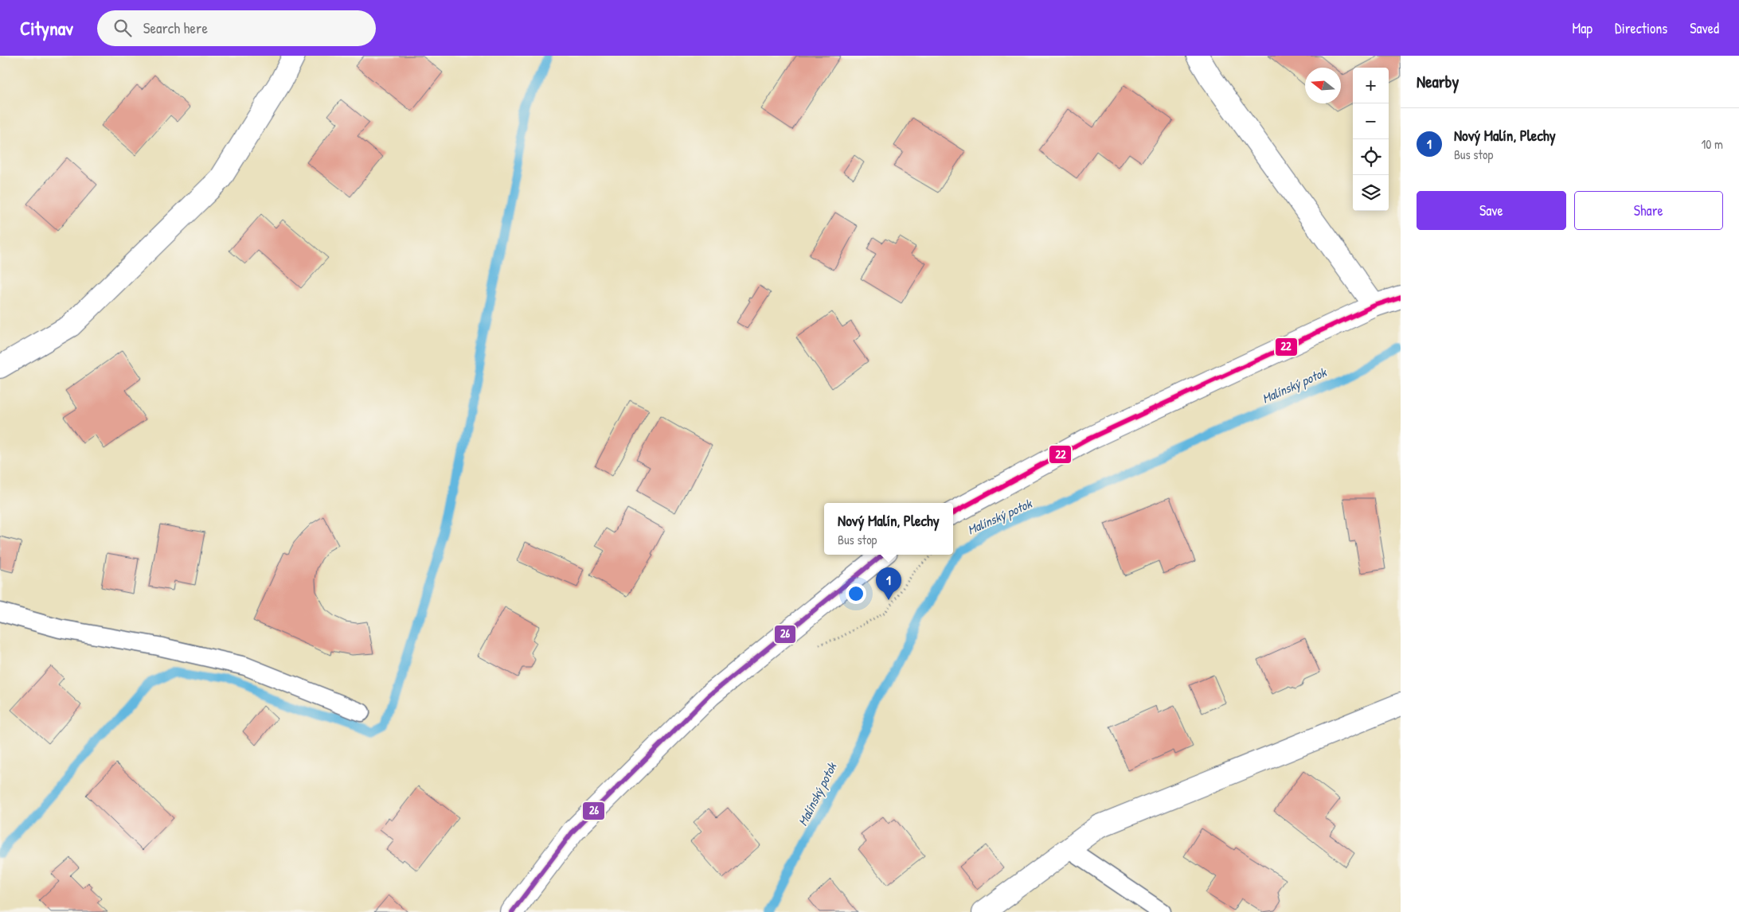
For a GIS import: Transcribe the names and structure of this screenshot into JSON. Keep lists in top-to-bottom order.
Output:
{
  "water": ["Malínský potok"],
  "lines": ["transit line 22", "transit line 26"],
  "north": "left",
  "page": {
    "header": "Citynav",
    "search": "Search here",
    "nav": ["Map", "Directions", "Saved"],
    "heading": "Nearby",
    "map_buttons": ["+", "−"],
    "list": [
      {
        "mark": "1",
        "name": "Nový Malín, Plechy",
        "note": "Bus stop",
        "value": "10 m"
      }
    ],
    "buttons": ["Save", "Share"],
    "popup": ["Nový Malín, Plechy", "Bus stop"],
    "pins": "1"
  }
}
